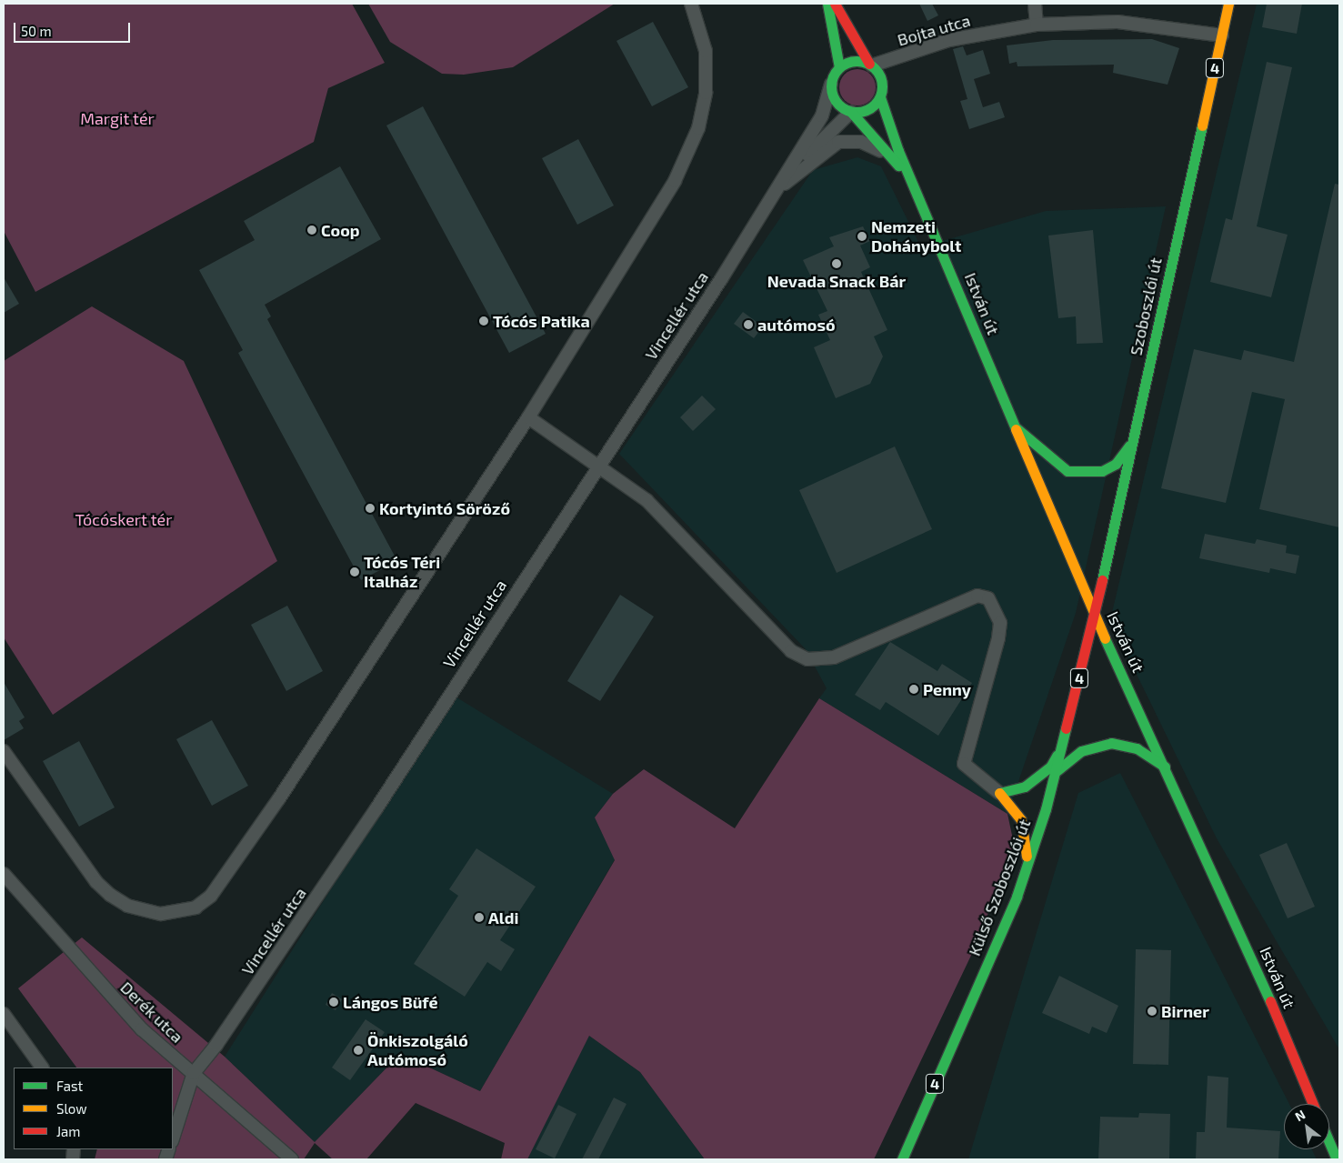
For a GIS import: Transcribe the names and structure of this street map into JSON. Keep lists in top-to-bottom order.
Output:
{
  "streets": {
    "main road": [
      "4",
      "István út",
      "Szoboszlói út",
      "Külső Szoboszlói út"
    ],
    "street": ["Bojta utca", "Vincellér utca", "Derék utca"]
  },
  "crossings": [
    ["Bojta utca", "István út"],
    ["Bojta utca", "Szoboszlói út"],
    ["Bojta utca", "Vincellér utca"],
    ["István út", "Szoboszlói út"],
    ["István út", "Vincellér utca"],
    ["István út", "Külső Szoboszlói út"],
    ["Szoboszlói út", "Külső Szoboszlói út"],
    ["Vincellér utca", "Derék utca"]
  ],
  "parks": ["Margit tér", "Tócóskert tér"],
  "places": [
    "Coop",
    "Nemzeti Dohánybolt",
    "Nevada Snack Bár",
    "Tócós Patika",
    "autómosó",
    "Kortyintó Söröző",
    "Tócós Téri Italház",
    "Penny",
    "Aldi",
    "Lángos Büfé",
    "Birner",
    "Önkiszolgáló Autómosó"
  ],
  "legend": ["Fast", "Slow", "Jam"],
  "scale_bar": "50 m",
  "north": "top left"
}
